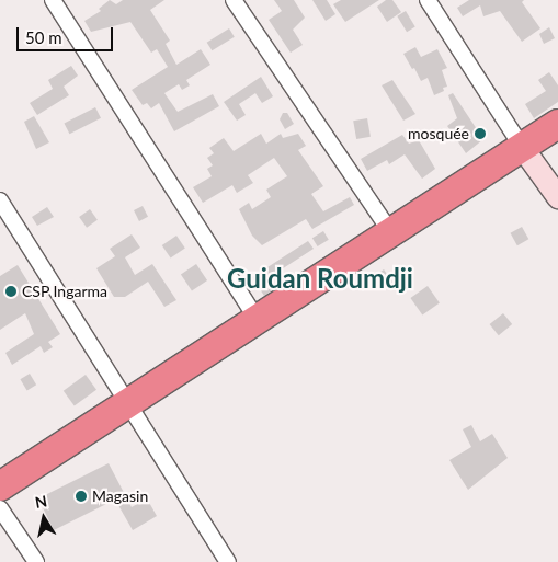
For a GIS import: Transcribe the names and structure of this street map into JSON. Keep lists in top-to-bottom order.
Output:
{
  "districts": ["Guidan Roumdji"],
  "places": ["mosquée", "CSP Ingarma", "Magasin"],
  "scale_bar": "50 m",
  "north": "top"
}
